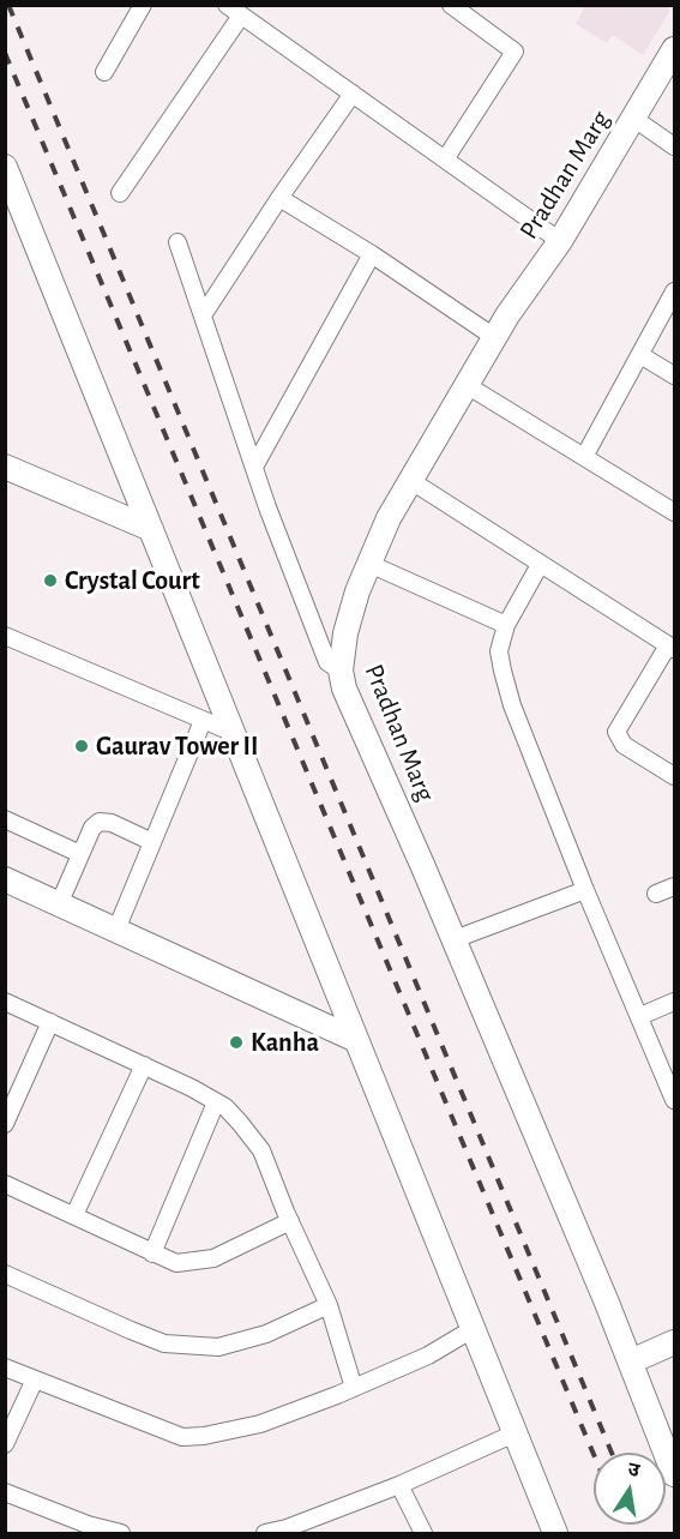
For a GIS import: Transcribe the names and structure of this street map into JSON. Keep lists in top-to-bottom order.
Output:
{
  "streets": {
    "street": ["Pradhan Marg"]
  },
  "places": ["Crystal Court", "Gaurav Tower II", "Kanha"],
  "north": "top"
}
